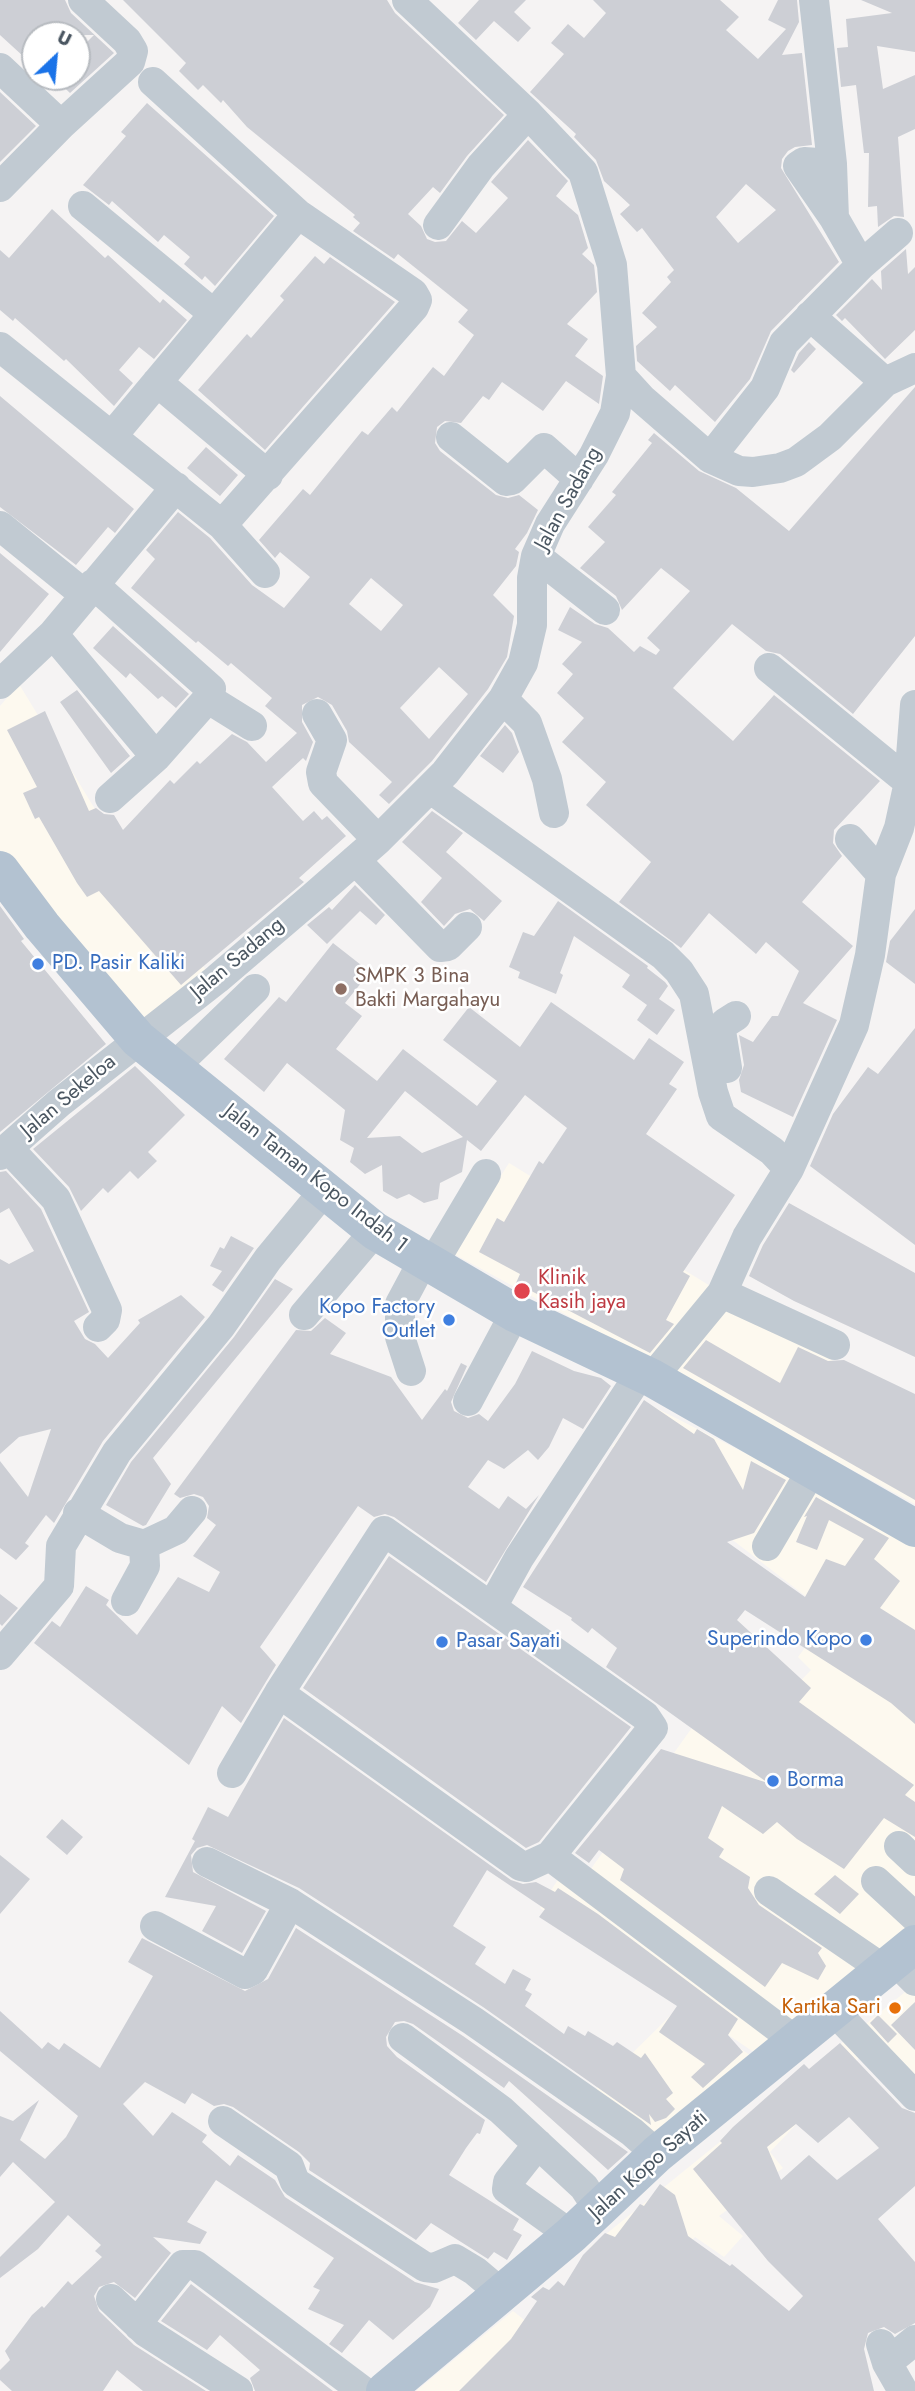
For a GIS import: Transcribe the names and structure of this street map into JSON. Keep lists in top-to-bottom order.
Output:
{
  "streets": {
    "main road": ["Jalan Taman Kopo Indah 1", "Jalan Kopo Sayati"],
    "street": ["Jalan Sadang", "Jalan Sekeloa"]
  },
  "crossings": [
    ["Jalan Sadang", "Jalan Sekeloa"],
    ["Jalan Sadang", "Jalan Taman Kopo Indah 1"],
    ["Jalan Sekeloa", "Jalan Taman Kopo Indah 1"]
  ],
  "places": [
    "PD. Pasir Kaliki",
    "SMPK 3 Bina Bakti Margahayu",
    "Klinik Kasih jaya",
    "Kopo Factory Outlet",
    "Superindo Kopo",
    "Pasar Sayati",
    "Borma",
    "Kartika Sari"
  ],
  "north": "top right"
}
